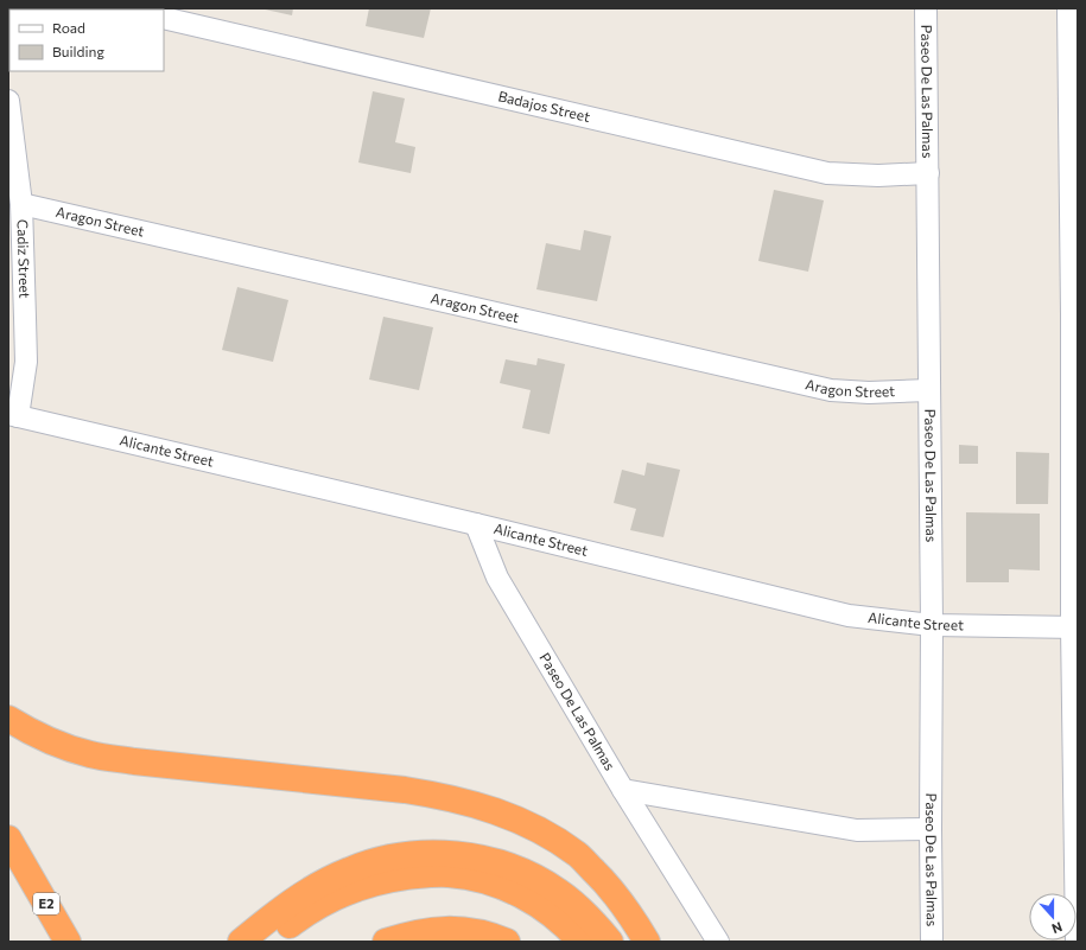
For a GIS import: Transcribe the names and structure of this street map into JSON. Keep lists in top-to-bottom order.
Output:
{
  "streets": {
    "highway": ["E2"],
    "street": [
      "Paseo De Las Palmas",
      "Badajos Street",
      "Aragon Street",
      "Cadiz Street",
      "Alicante Street"
    ]
  },
  "crossings": [
    ["Paseo De Las Palmas", "Badajos Street"],
    ["Paseo De Las Palmas", "Aragon Street"],
    ["Paseo De Las Palmas", "Alicante Street"],
    ["Aragon Street", "Cadiz Street"],
    ["Cadiz Street", "Alicante Street"]
  ],
  "legend": ["Road", "Building"],
  "north": "bottom"
}
